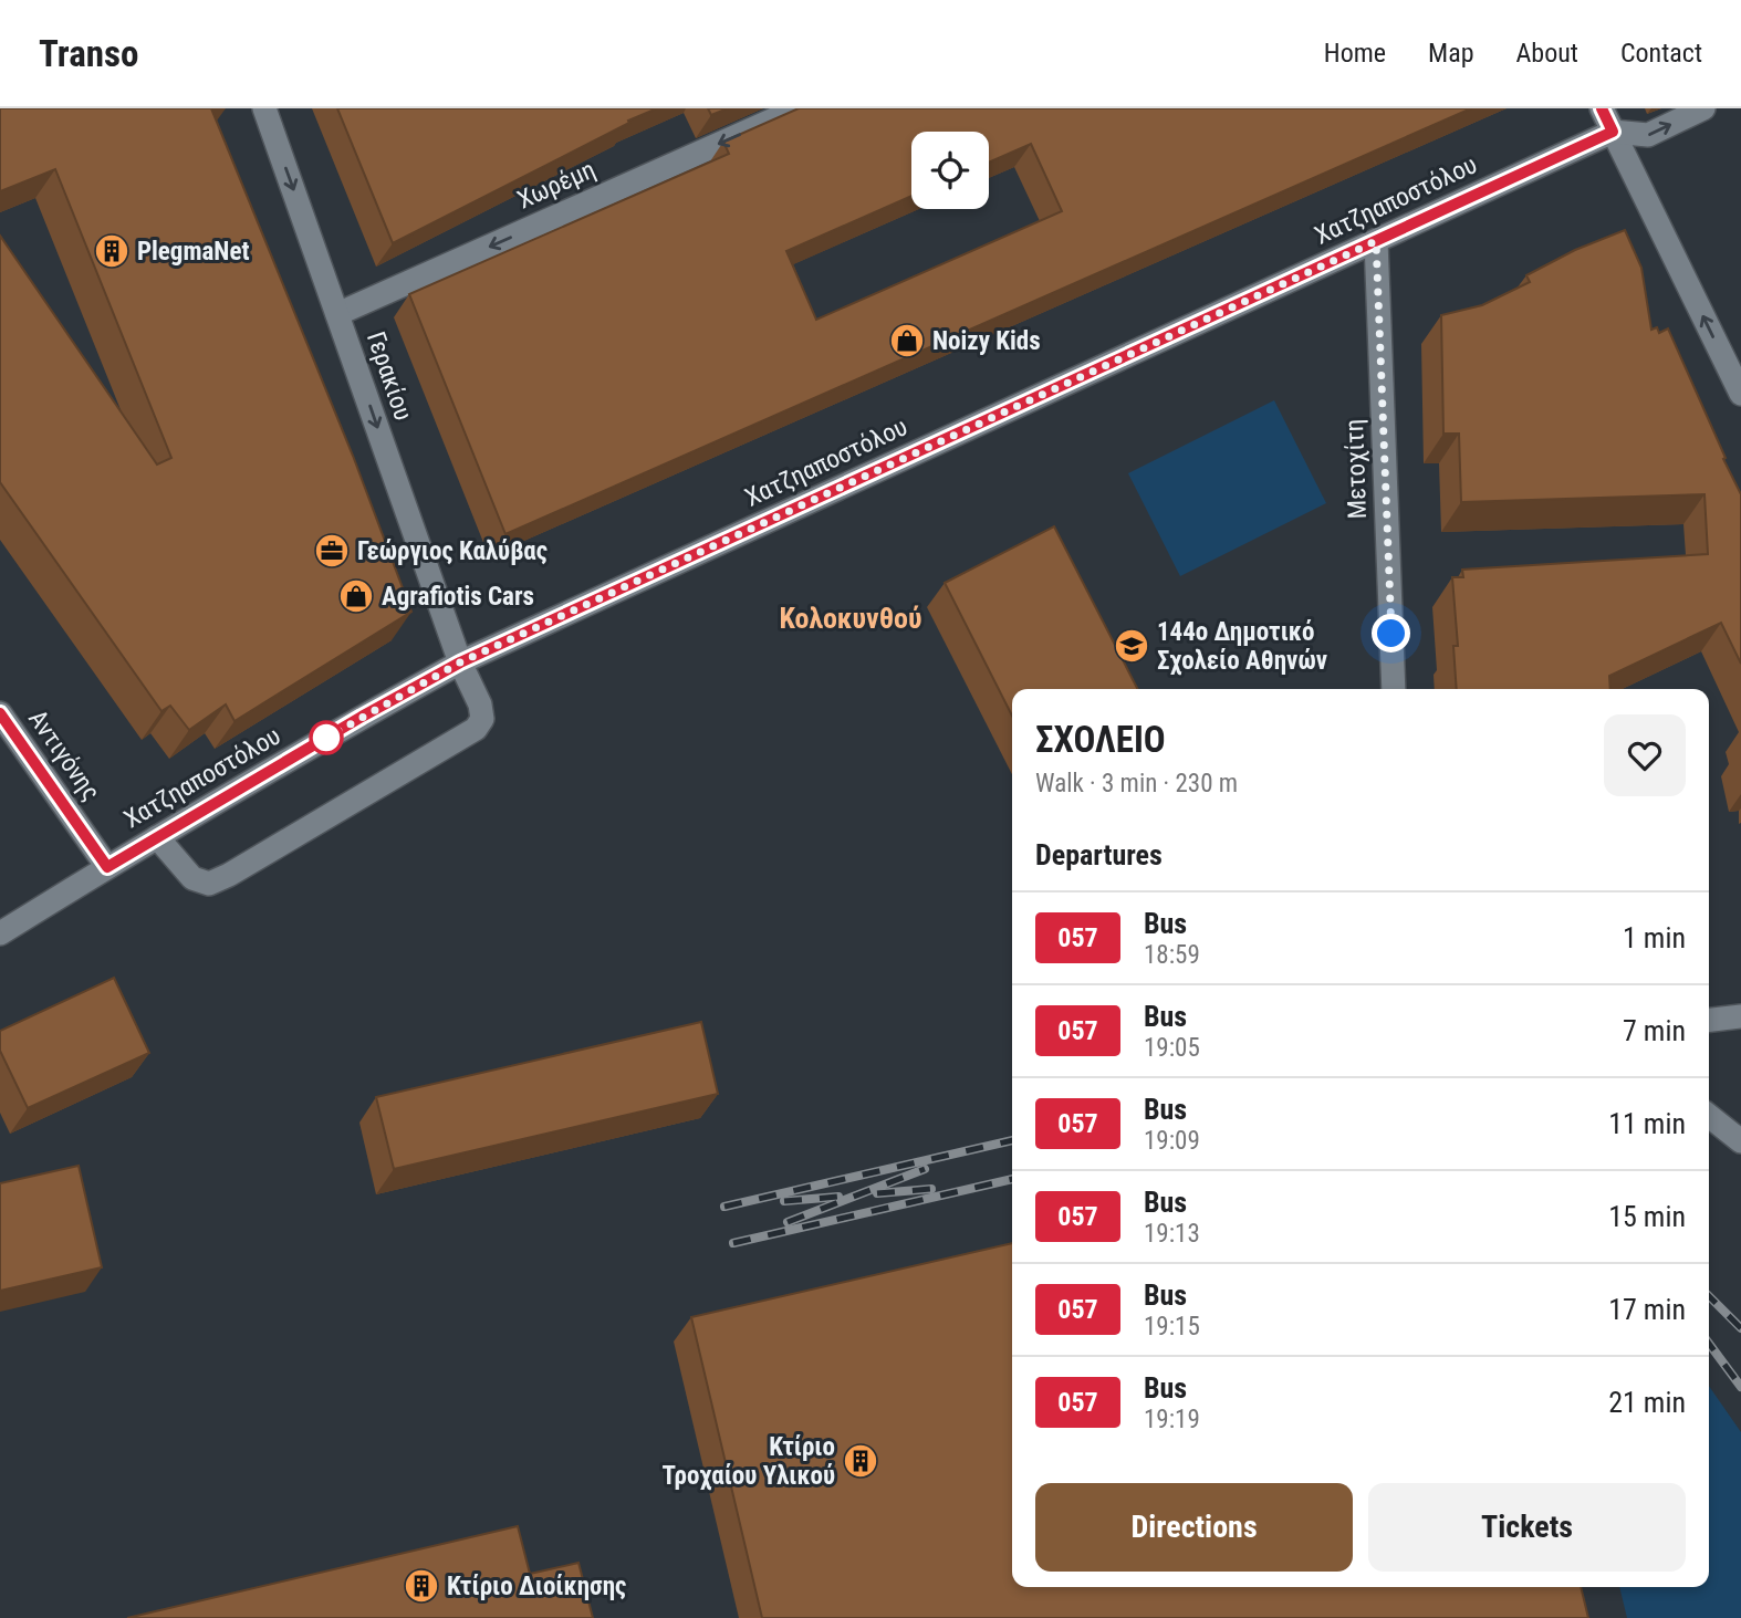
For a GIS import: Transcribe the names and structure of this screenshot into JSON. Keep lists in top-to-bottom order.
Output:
{
  "streets": {
    "street": [
      "Χωρέμη",
      "Χατζηαποστόλου",
      "Γερακίου",
      "Μετοχίτη",
      "Αντιγόνης"
    ]
  },
  "crossings": [
    ["Χωρέμη", "Γερακίου"],
    ["Χατζηαποστόλου", "Γερακίου"],
    ["Χατζηαποστόλου", "Μετοχίτη"],
    ["Χατζηαποστόλου", "Αντιγόνης"]
  ],
  "one_way": ["Χωρέμη", "Γερακίου"],
  "districts": ["Κολοκυνθού"],
  "places": {
    "building": ["PlegmaNet", "Κτίριο Τροχαίου Υλικού", "Κτίριο Διοίκησης"],
    "shop": ["Noizy Kids", "Agrafiotis Cars"],
    "office": ["Γεώργιος Καλύβας"],
    "school or university": ["144ο Δημοτικό Σχολείο Αθηνών"]
  },
  "lines": ["bus line 057"],
  "page": {
    "header": "Transo",
    "nav": [
      "Home",
      "Map",
      "About",
      "Contact"
    ],
    "heading": [
      ["ΣΧΟΛΕΙΟ", "Walk · 3 min · 230 m"],
      "Departures"
    ],
    "list": [
      {
        "mark": "057",
        "name": "Bus",
        "note": "18:59",
        "value": "1 min"
      },
      {
        "mark": "057",
        "name": "Bus",
        "note": "19:05",
        "value": "7 min"
      },
      {
        "mark": "057",
        "name": "Bus",
        "note": "19:09",
        "value": "11 min"
      },
      {
        "mark": "057",
        "name": "Bus",
        "note": "19:13",
        "value": "15 min"
      },
      {
        "mark": "057",
        "name": "Bus",
        "note": "19:15",
        "value": "17 min"
      },
      {
        "mark": "057",
        "name": "Bus",
        "note": "19:19",
        "value": "21 min"
      }
    ],
    "buttons": ["Directions", "Tickets"]
  }
}
